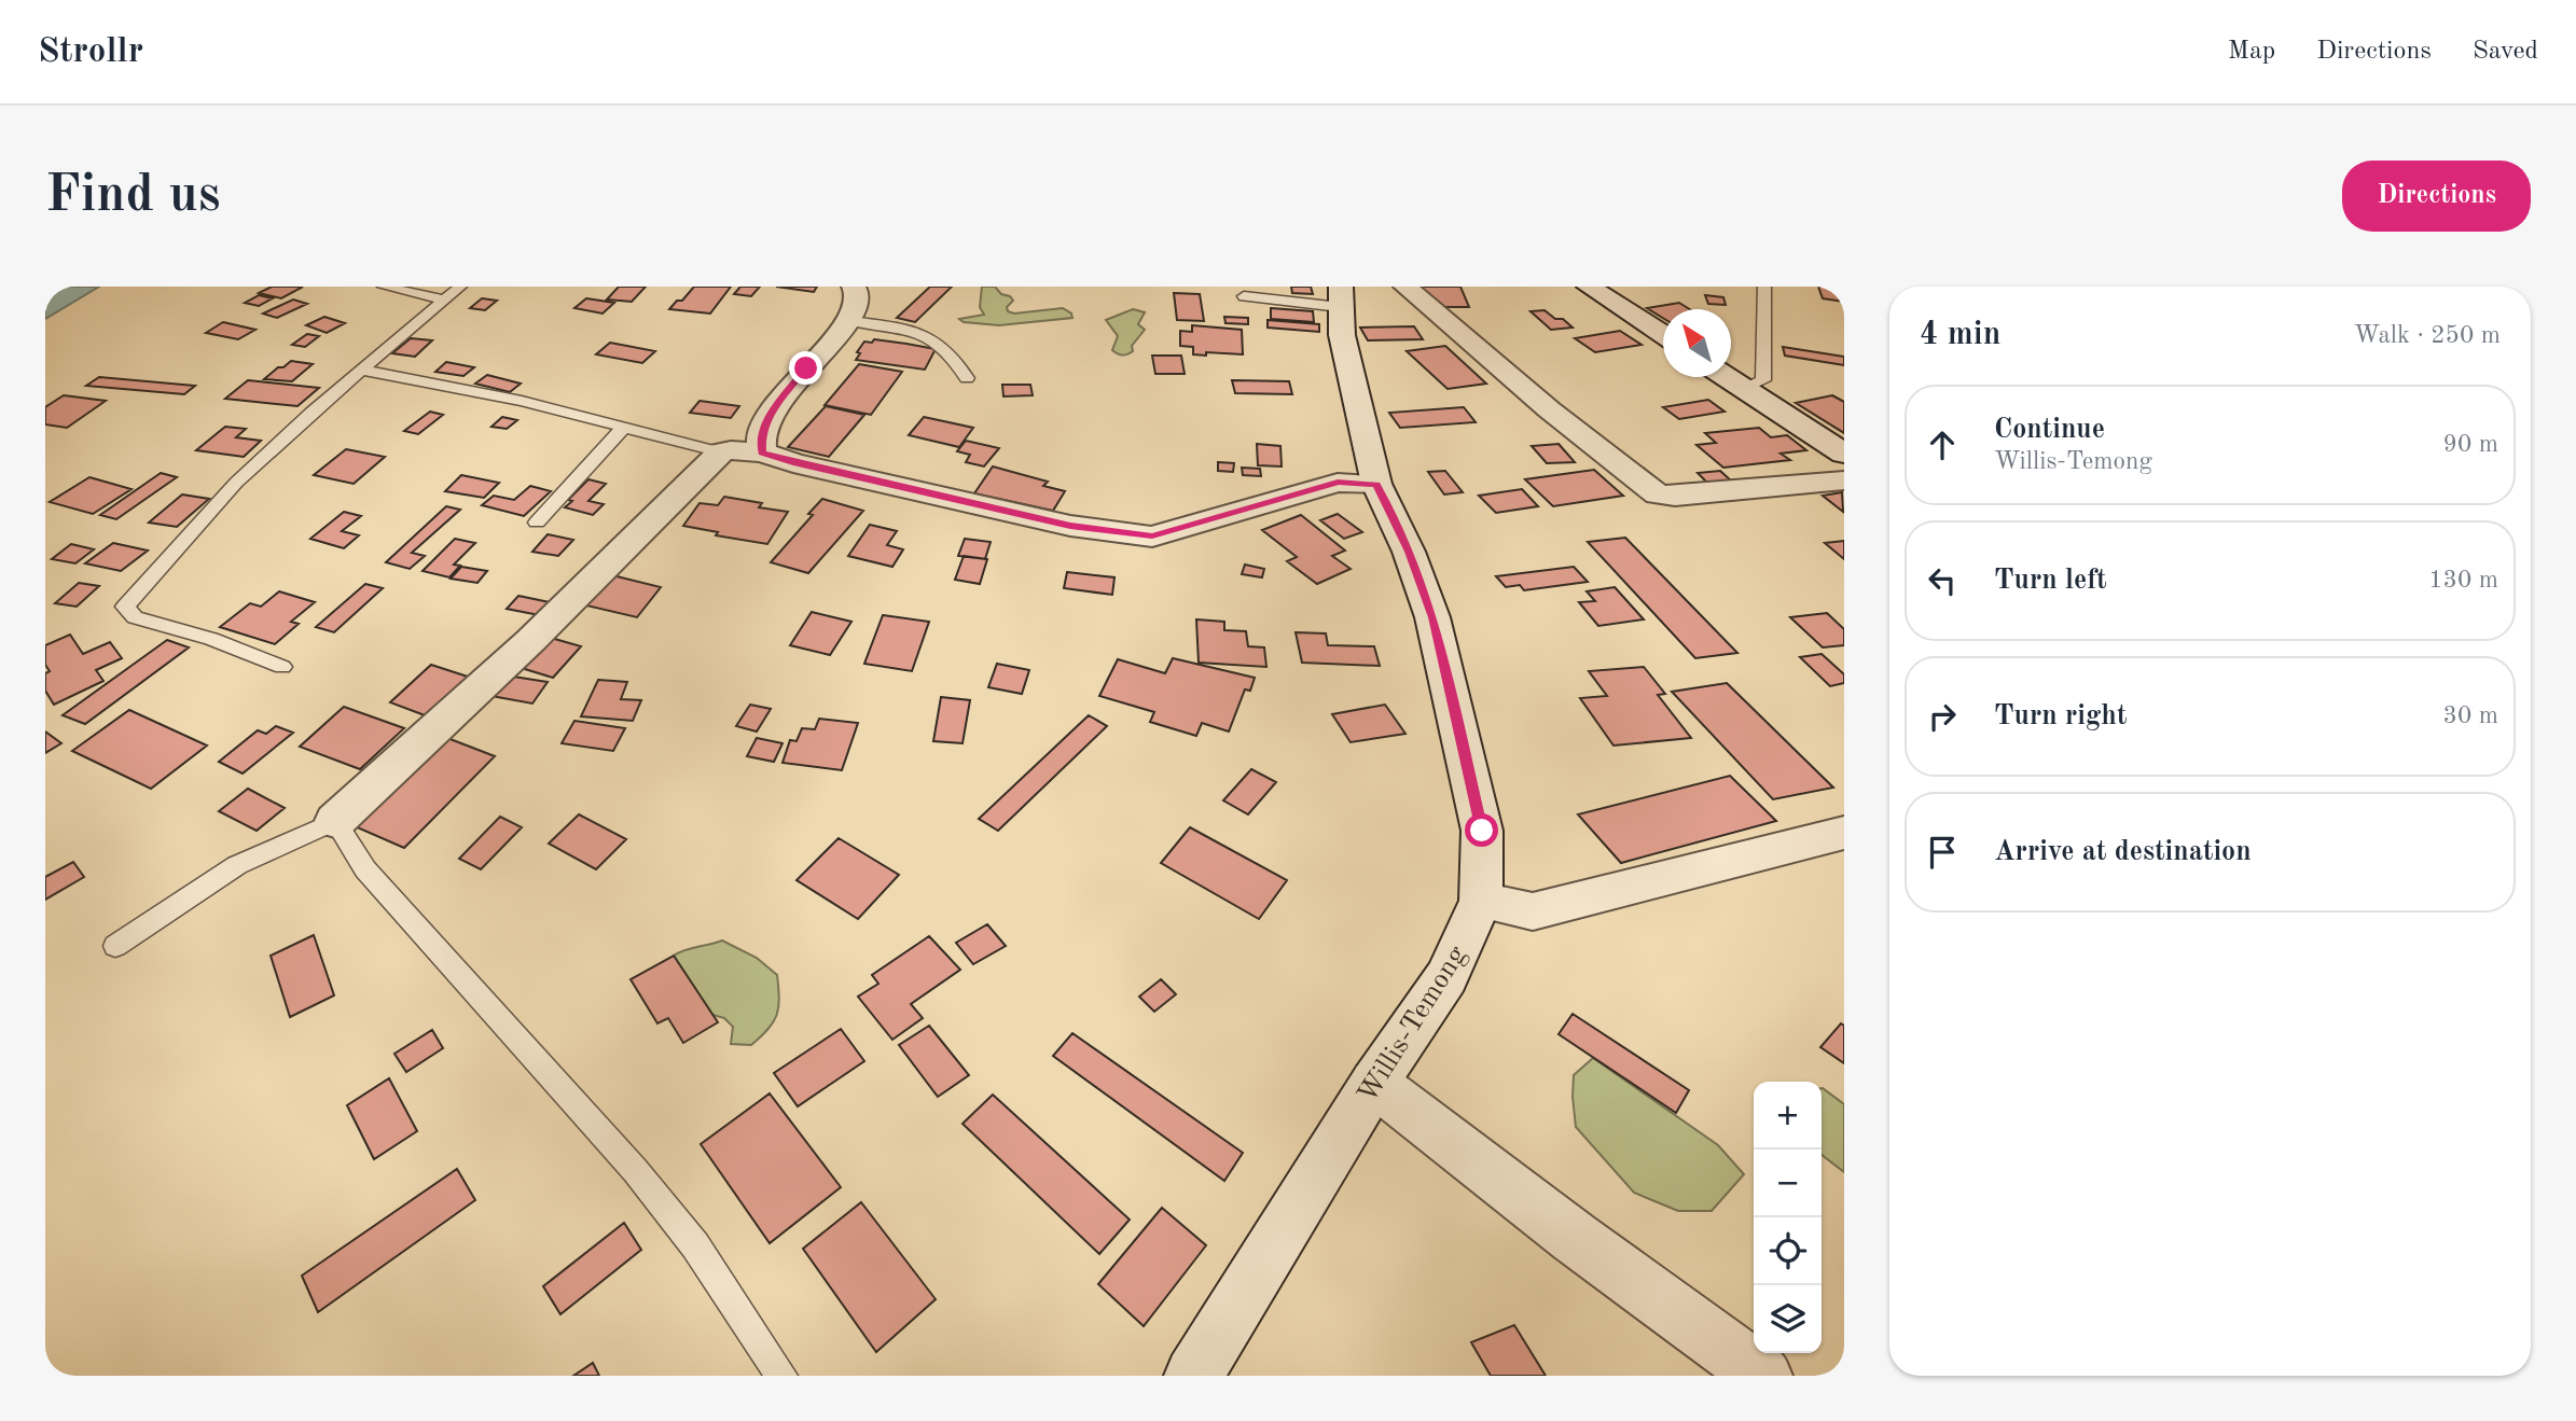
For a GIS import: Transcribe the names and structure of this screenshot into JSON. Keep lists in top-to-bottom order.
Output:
{
  "streets": {
    "street": ["Willis-Temong"]
  },
  "north": "top left",
  "page": {
    "header": "Strollr",
    "nav": ["Map", "Directions", "Saved"],
    "buttons": "Directions",
    "title": "Find us",
    "heading": ["4 min", "Walk · 250 m"],
    "list": [
      ["Continue", "Willis-Temong", "90 m"],
      ["Turn left", "130 m"],
      ["Turn right", "30 m"],
      "Arrive at destination"
    ],
    "map_buttons": ["+", "−"]
  }
}
